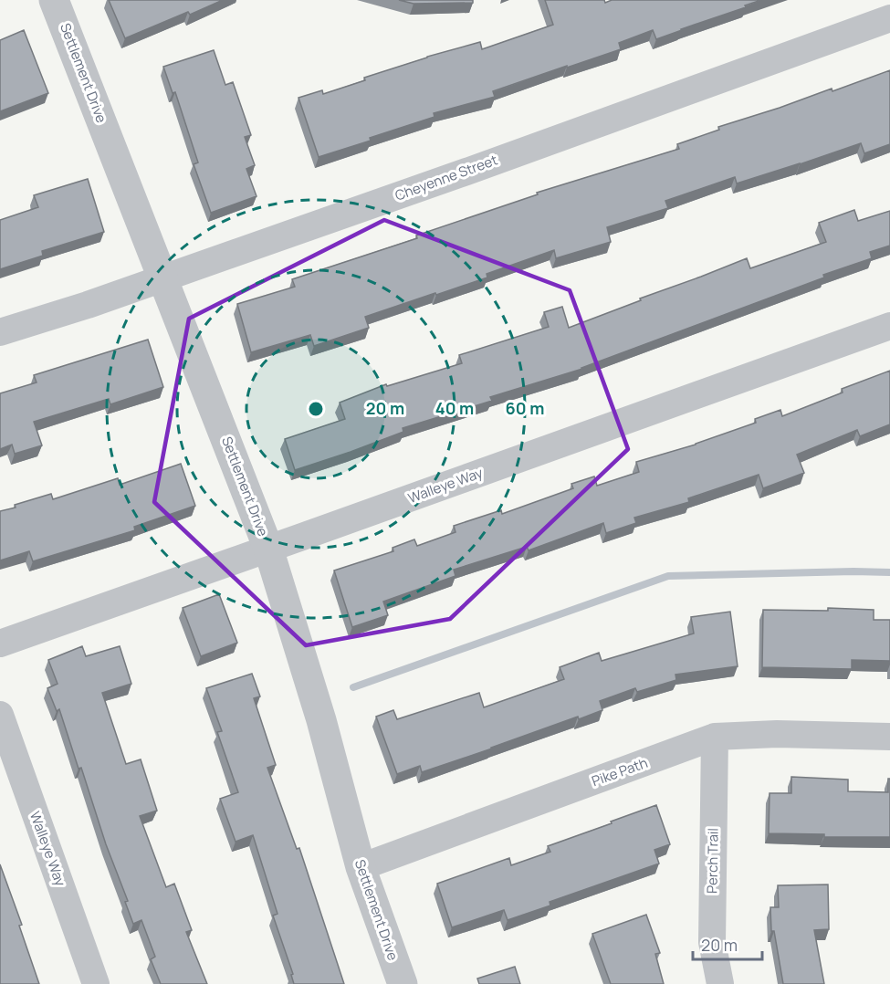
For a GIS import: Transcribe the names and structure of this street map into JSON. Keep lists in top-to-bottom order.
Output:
{
  "streets": {
    "street": [
      "Settlement Drive",
      "Cheyenne Street",
      "Walleye Way",
      "Pike Path",
      "Perch Trail"
    ]
  },
  "crossings": [
    ["Settlement Drive", "Cheyenne Street"],
    ["Settlement Drive", "Walleye Way"],
    ["Settlement Drive", "Pike Path"],
    ["Pike Path", "Perch Trail"]
  ],
  "scale_bar": "20 m",
  "rings": ["20 m", "40 m", "60 m"]
}
